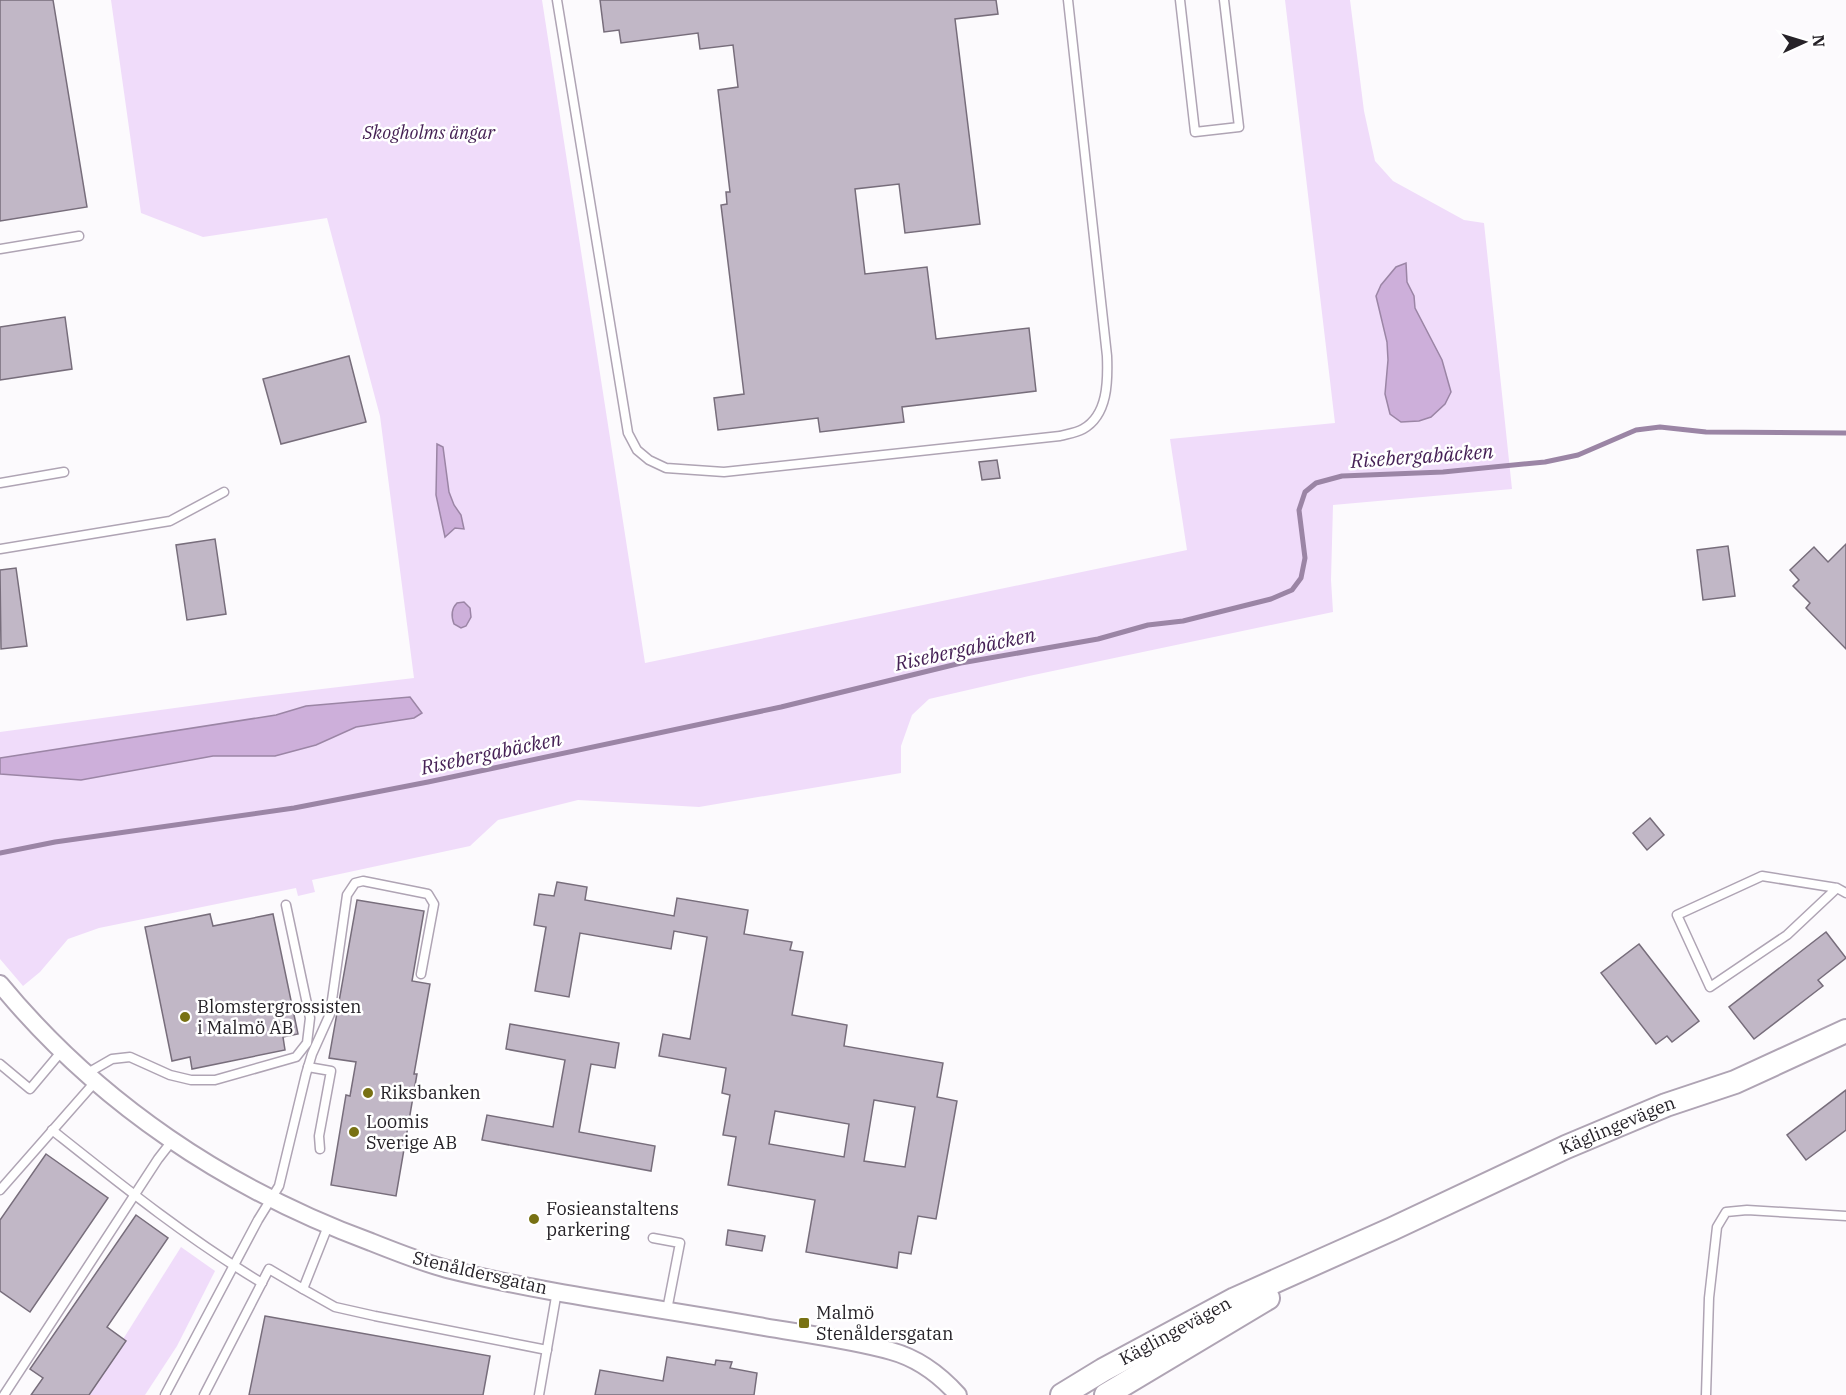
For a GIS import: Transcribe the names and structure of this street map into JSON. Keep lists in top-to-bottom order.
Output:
{
  "streets": {
    "main road": ["Käglingevägen"],
    "street": ["Stenåldersgatan"]
  },
  "water": ["Risebergabäcken"],
  "parks": ["Skogholms ängar"],
  "places": {
    "other": [
      "Blomstergrossisten i Malmö AB",
      "Riksbanken",
      "Loomis Sverige AB",
      "Fosieanstaltens parkering"
    ],
    "transit": ["Malmö Stenåldersgatan"]
  },
  "north": "right"
}
